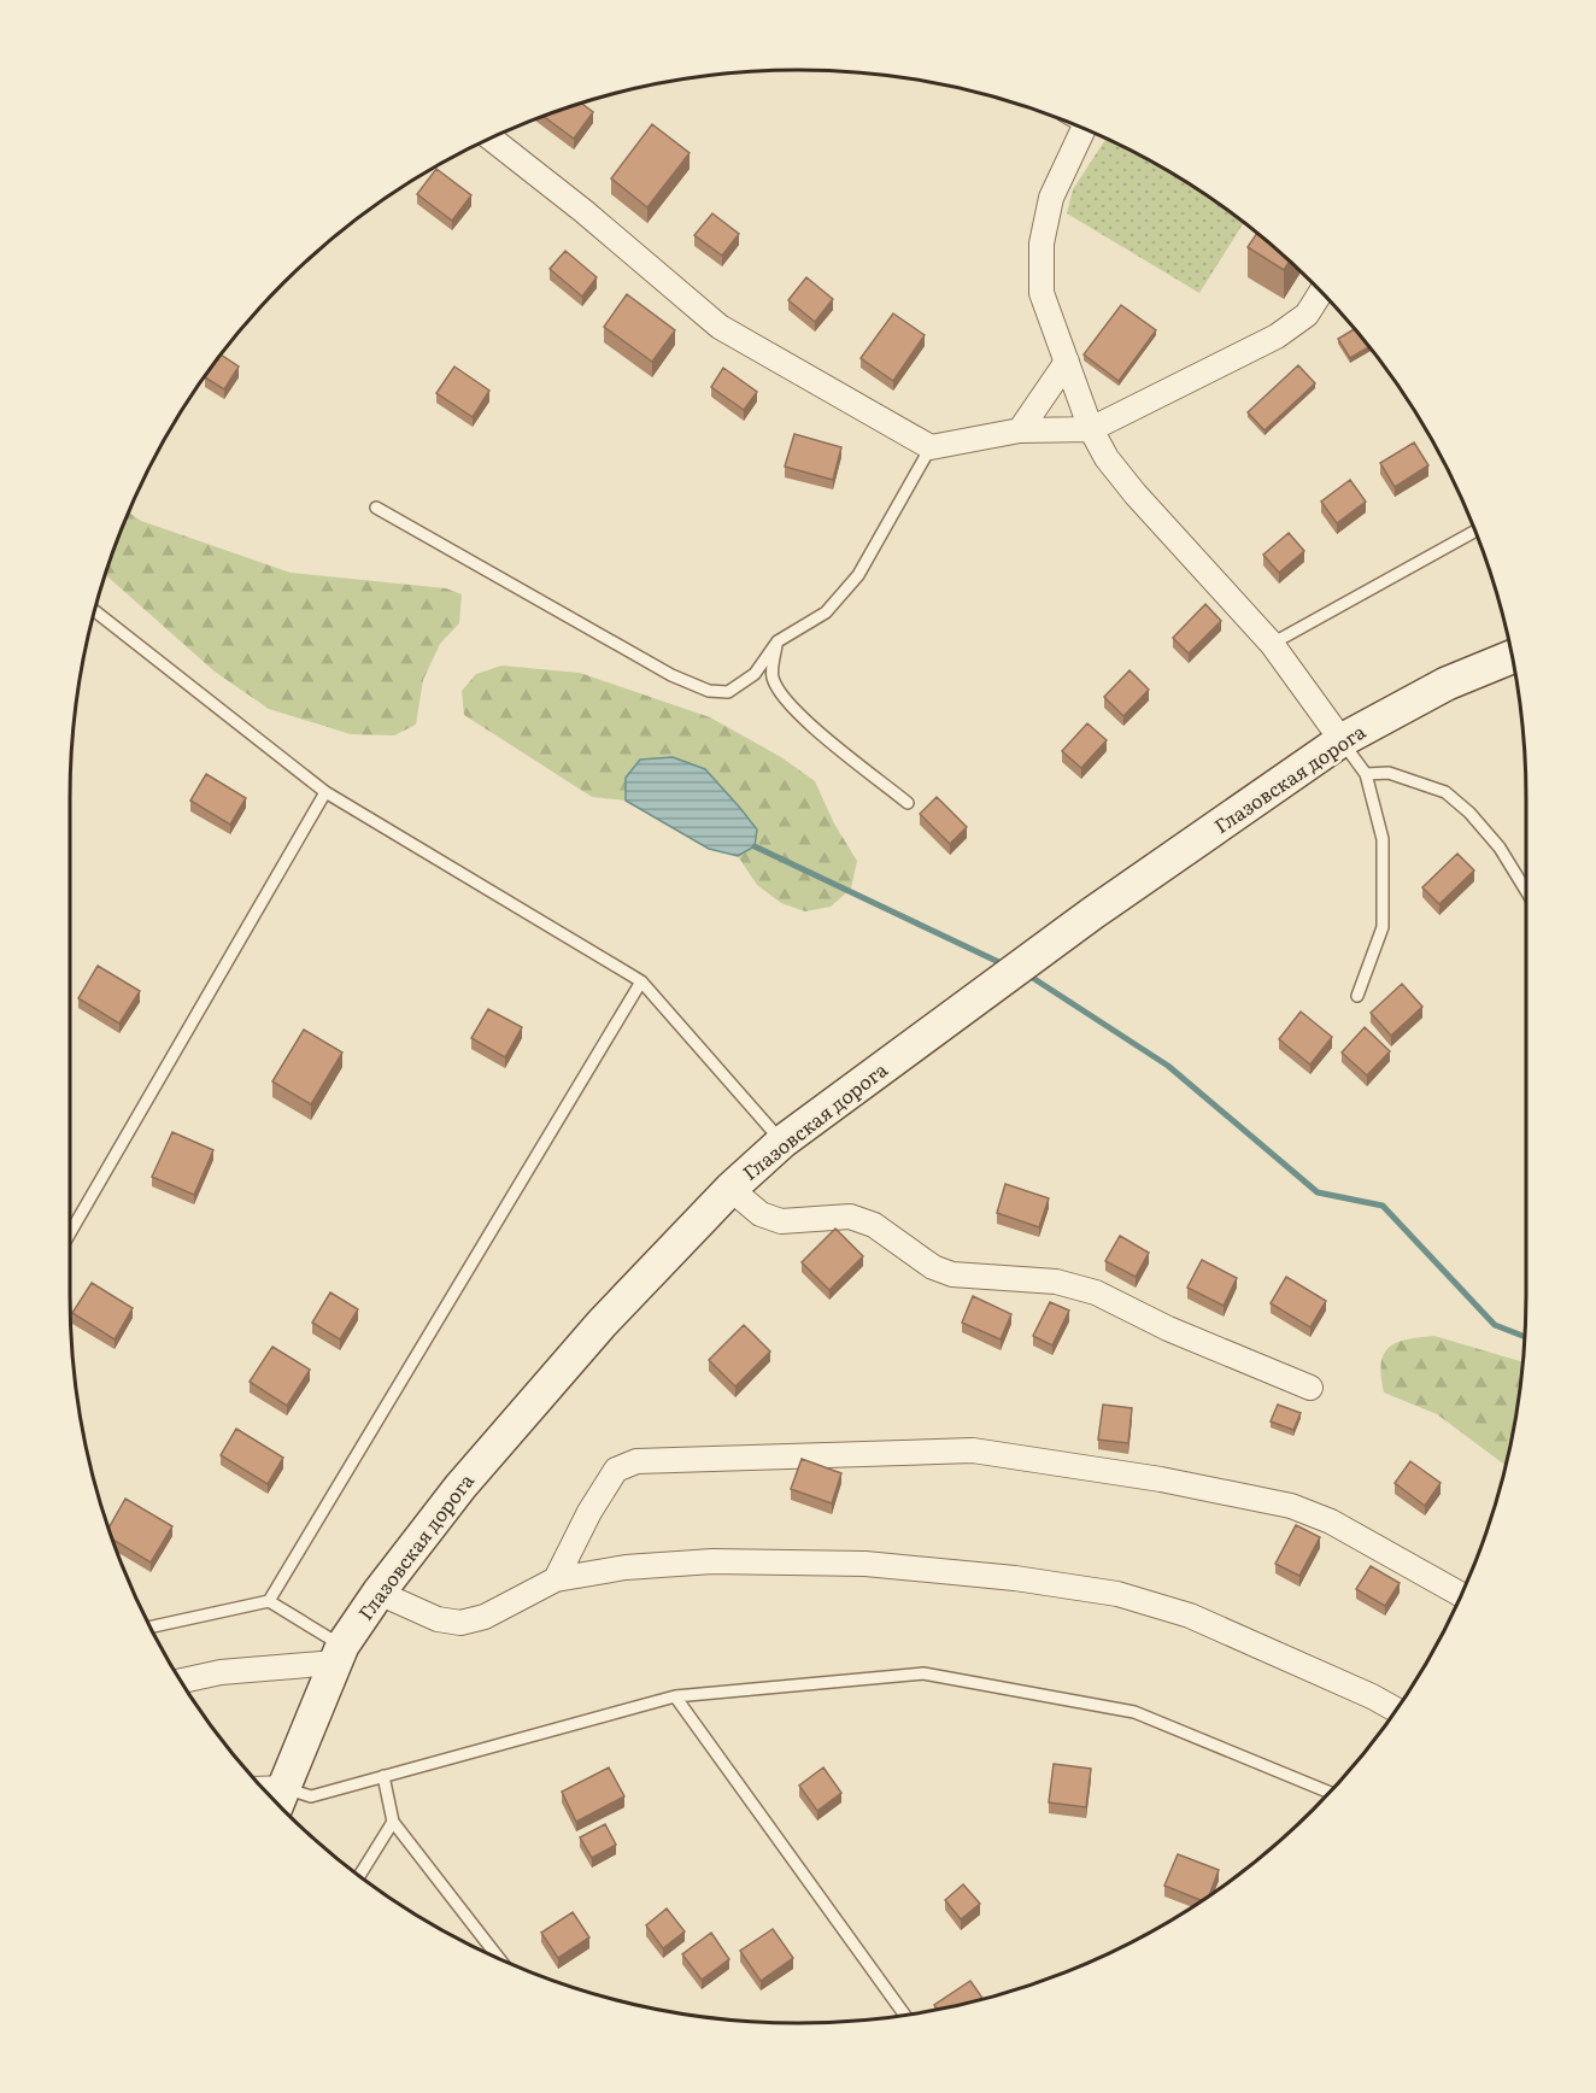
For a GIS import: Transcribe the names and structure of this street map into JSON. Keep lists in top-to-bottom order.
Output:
{
  "streets": {
    "street": ["Глазовская дорога"]
  }
}
